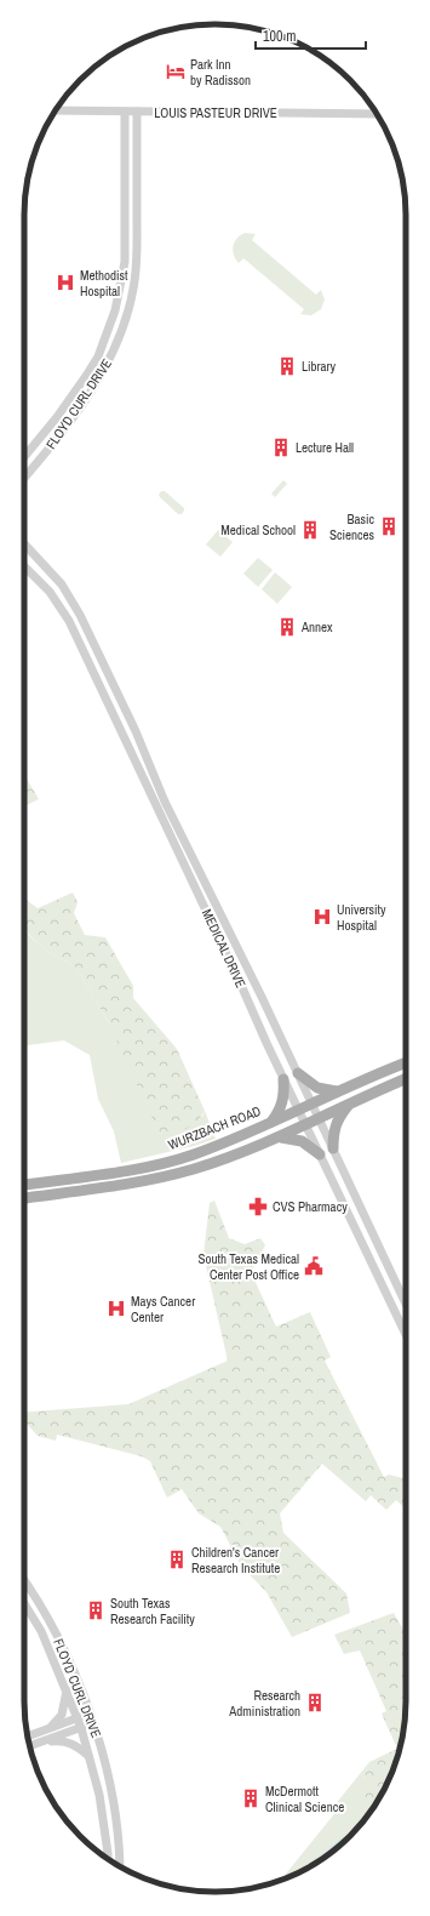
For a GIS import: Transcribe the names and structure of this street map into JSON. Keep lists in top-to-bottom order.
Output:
{
  "streets": {
    "main road": ["WURZBACH ROAD"],
    "street": ["LOUIS PASTEUR DRIVE", "FLOYD CURL DRIVE", "MEDICAL DRIVE"]
  },
  "crossings": [
    ["LOUIS PASTEUR DRIVE", "FLOYD CURL DRIVE"],
    ["MEDICAL DRIVE", "WURZBACH ROAD"]
  ],
  "places": {
    "hotel": ["Park Inn by Radisson"],
    "hospital": ["Methodist Hospital", "University Hospital", "Mays Cancer Center"],
    "building": [
      "Library",
      "Lecture Hall",
      "Basic Sciences",
      "Medical School",
      "Annex",
      "Children's Cancer Research Institute",
      "South Texas Research Facility",
      "Research Administration",
      "McDermott Clinical Science"
    ],
    "pharmacy": ["CVS Pharmacy"],
    "public building": ["South Texas Medical Center Post Office"]
  },
  "scale_bar": "100 m"
}
